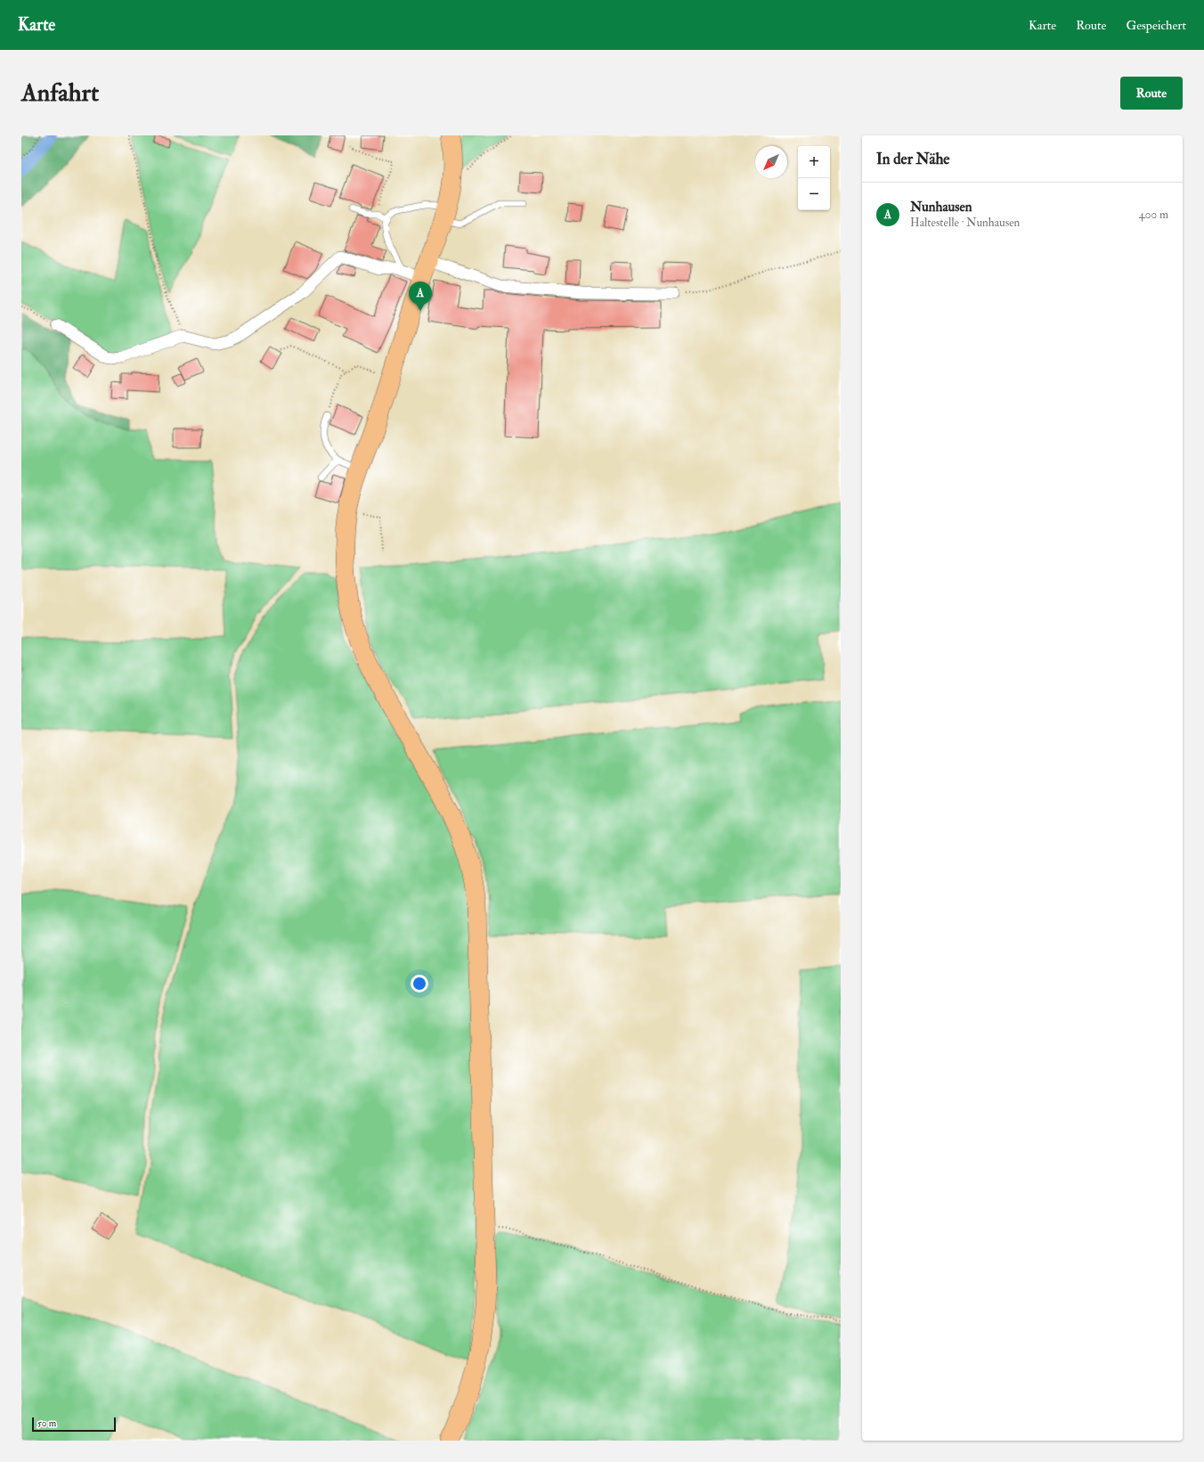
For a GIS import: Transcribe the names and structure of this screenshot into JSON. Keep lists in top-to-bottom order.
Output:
{
  "scale_bar": "50 m",
  "north": "bottom left",
  "page": {
    "header": "Karte",
    "nav": ["Karte", "Route", "Gespeichert"],
    "buttons": "Route",
    "title": "Anfahrt",
    "heading": "In der Nähe",
    "map_buttons": ["+", "−"],
    "list": [
      {
        "mark": "A",
        "name": "Nunhausen",
        "note": "Haltestelle · Nunhausen",
        "value": "400 m"
      }
    ],
    "pins": "A",
    "scale": "50 m"
  }
}
